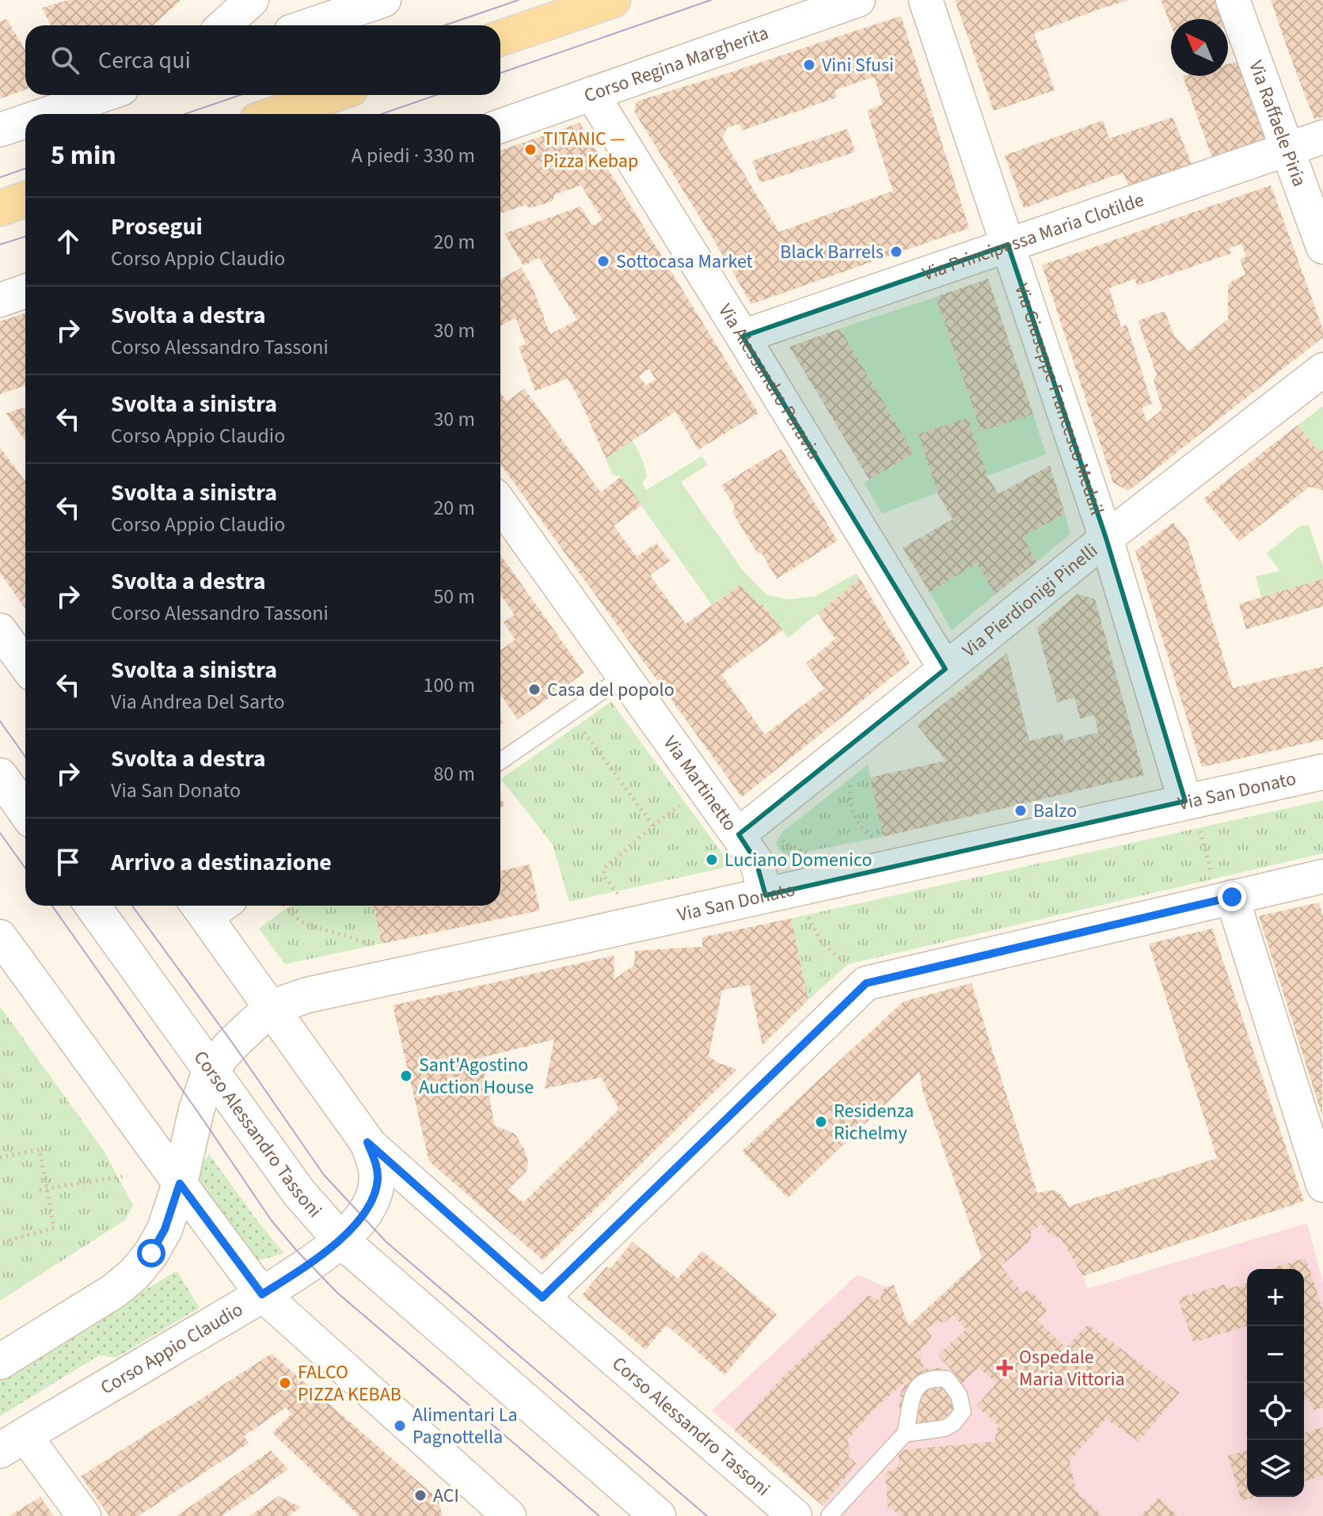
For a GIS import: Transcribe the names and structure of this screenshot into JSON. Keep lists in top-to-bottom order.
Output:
{
  "streets": {
    "street": [
      "Corso Regina Margherita",
      "Via Raffaele Piria",
      "Via Principessa Maria Clotilde",
      "Via Alessandro Paravia",
      "Via Giuseppe Francesco Medail",
      "Via Pierdionigi Pinelli",
      "Via Martinetto",
      "Via San Donato",
      "Corso Alessandro Tassoni",
      "Corso Appio Claudio"
    ]
  },
  "crossings": [
    ["Corso Regina Margherita", "Via Alessandro Paravia"],
    ["Via Raffaele Piria", "Via Principessa Maria Clotilde"],
    ["Via Principessa Maria Clotilde", "Via Alessandro Paravia"],
    ["Via Principessa Maria Clotilde", "Via Giuseppe Francesco Medail"],
    ["Via Alessandro Paravia", "Via Pierdionigi Pinelli"],
    ["Via Giuseppe Francesco Medail", "Via Pierdionigi Pinelli"],
    ["Via Giuseppe Francesco Medail", "Via San Donato"],
    ["Via Pierdionigi Pinelli", "Via Martinetto"],
    ["Via Martinetto", "Via San Donato"],
    ["Via San Donato", "Corso Alessandro Tassoni"],
    ["Corso Alessandro Tassoni", "Corso Appio Claudio"]
  ],
  "places": {
    "other": [
      "Vini Sfusi",
      "TITANIC — Pizza Kebap",
      "Black Barrels",
      "Sottocasa Market",
      "Casa del popolo",
      "Balzo",
      "Luciano Domenico",
      "Sant'Agostino Auction House",
      "Residenza Richelmy",
      "FALCO PIZZA KEBAB",
      "Alimentari La Pagnottella",
      "ACI"
    ],
    "health": ["Ospedale Maria Vittoria"]
  },
  "north": "top left",
  "page": {
    "search": "Cerca qui",
    "heading": ["5 min", "A piedi · 330 m"],
    "list": [
      ["Prosegui", "Corso Appio Claudio", "20 m"],
      ["Svolta a destra", "Corso Alessandro Tassoni", "30 m"],
      ["Svolta a sinistra", "Corso Appio Claudio", "30 m"],
      ["Svolta a sinistra", "Corso Appio Claudio", "20 m"],
      ["Svolta a destra", "Corso Alessandro Tassoni", "50 m"],
      ["Svolta a sinistra", "Via Andrea Del Sarto", "100 m"],
      ["Svolta a destra", "Via San Donato", "80 m"],
      "Arrivo a destinazione"
    ],
    "map_buttons": ["+", "−"]
  }
}
